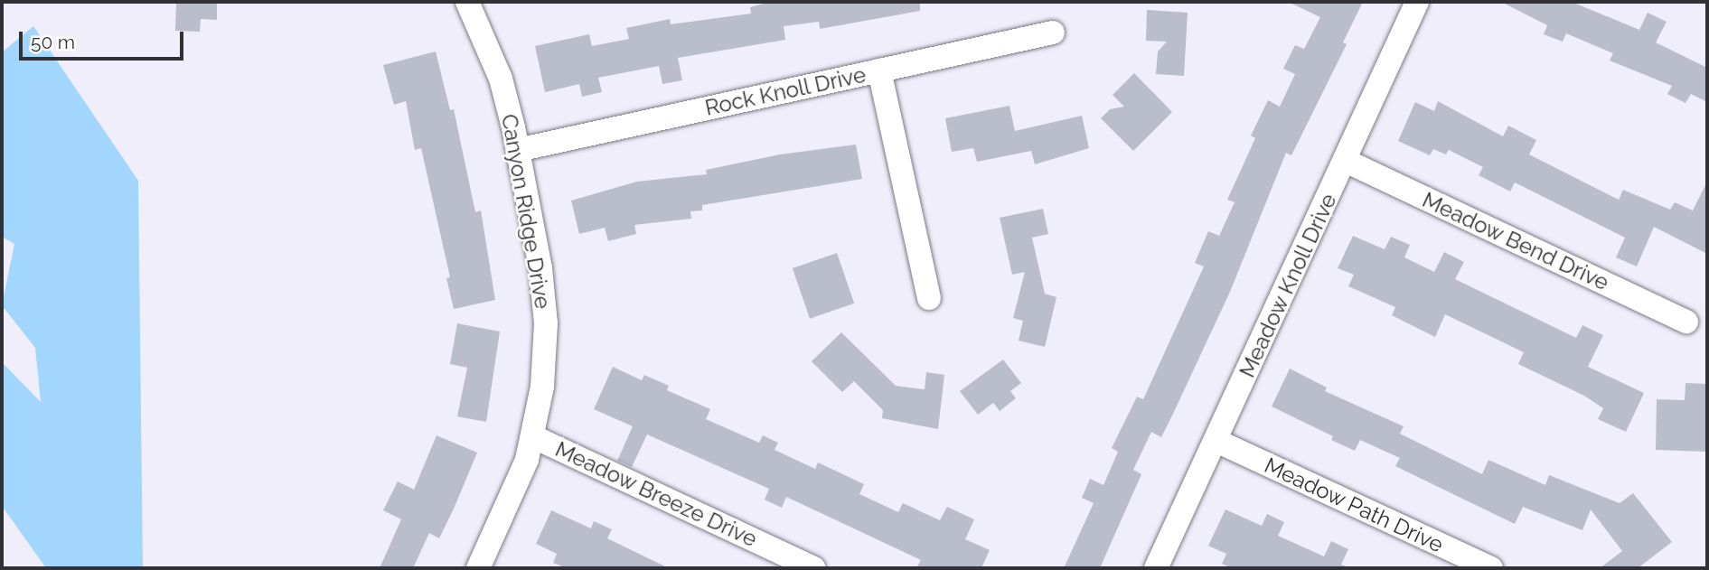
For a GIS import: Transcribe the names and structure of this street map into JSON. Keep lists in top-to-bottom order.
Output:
{
  "streets": {
    "street": [
      "Rock Knoll Drive",
      "Canyon Ridge Drive",
      "Meadow Bend Drive",
      "Meadow Knoll Drive",
      "Meadow Breeze Drive",
      "Meadow Path Drive"
    ]
  },
  "crossings": [
    ["Rock Knoll Drive", "Canyon Ridge Drive"],
    ["Canyon Ridge Drive", "Meadow Breeze Drive"],
    ["Meadow Bend Drive", "Meadow Knoll Drive"],
    ["Meadow Knoll Drive", "Meadow Path Drive"]
  ],
  "scale_bar": "50 m"
}
